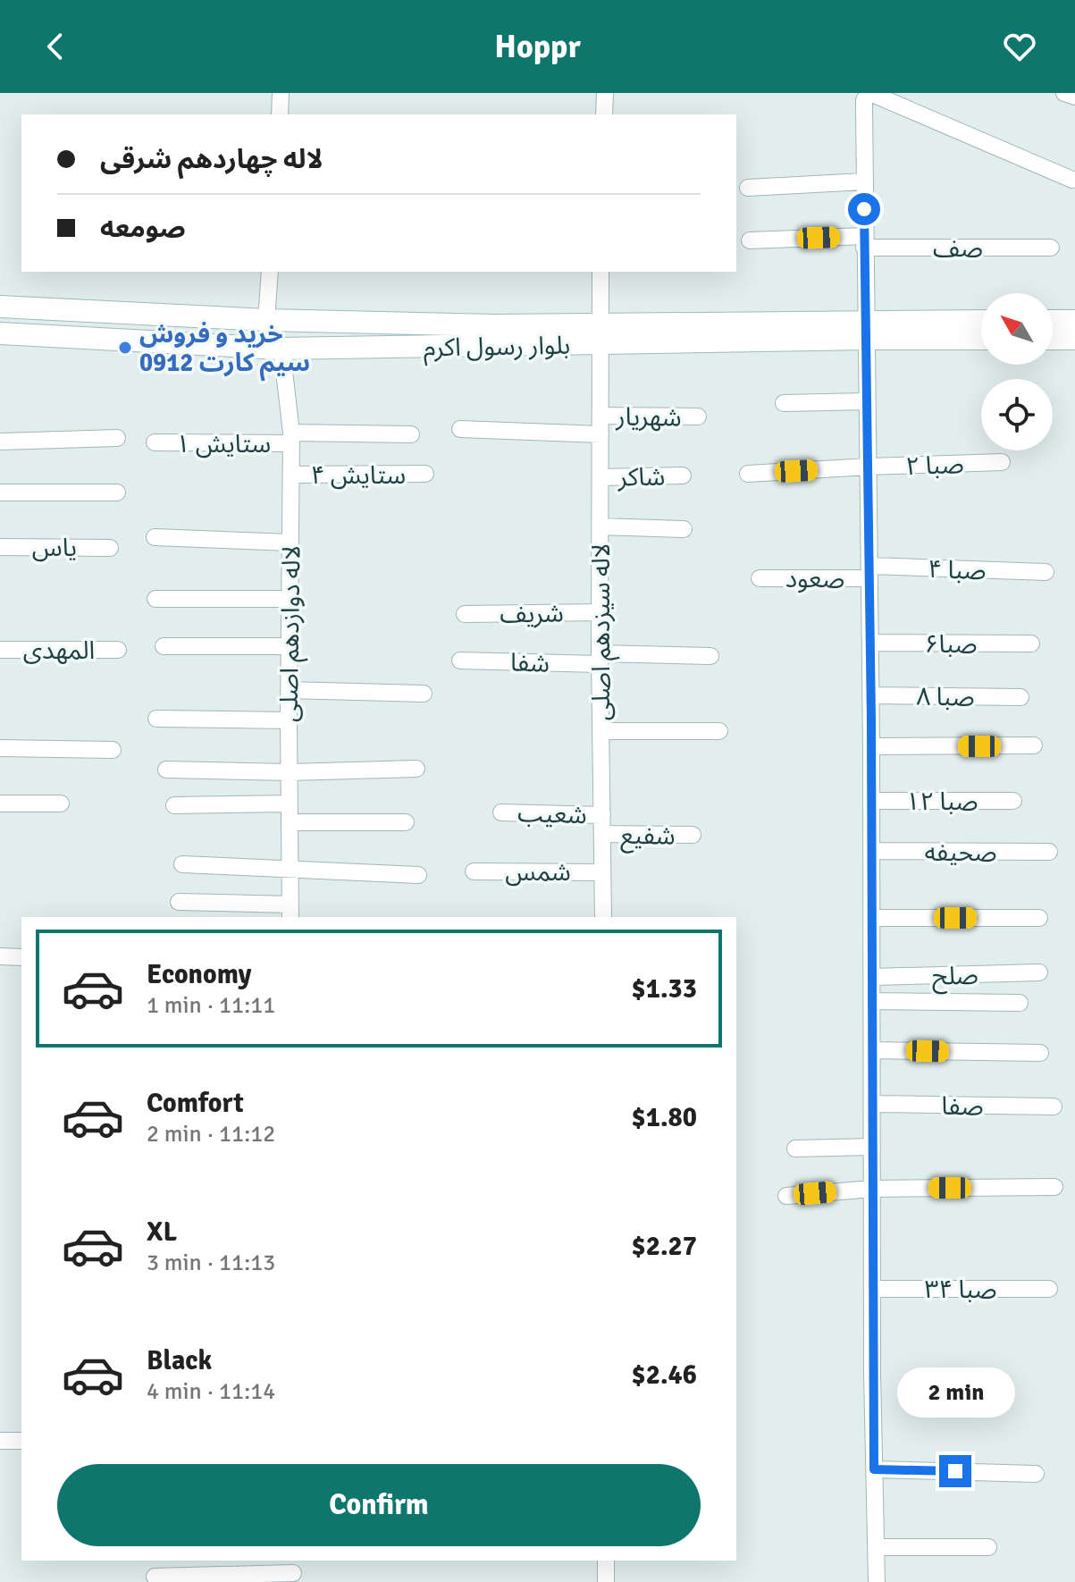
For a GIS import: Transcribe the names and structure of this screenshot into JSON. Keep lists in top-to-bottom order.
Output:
{
  "streets": {
    "main road": ["بلوار رسول اکرم"],
    "street": [
      "صف",
      "شهریار",
      "ستایش ۱",
      "صبا ۲",
      "ستایش ۴",
      "شاکر",
      "یاس",
      "صبا ۴",
      "صعود",
      "شریف",
      "لاله سیزدهم اصلی",
      "لاله دوازدهم اصلی",
      "صبا۶",
      "المهدی",
      "شفا",
      "صبا ۸",
      "صبا ۱۲",
      "شعیب",
      "شفیع",
      "صحیفه",
      "شمس",
      "صلح",
      "صفا",
      "صبا ۳۴"
    ]
  },
  "crossings": [
    ["بلوار رسول اکرم", "لاله سیزدهم اصلی"],
    ["بلوار رسول اکرم", "لاله دوازدهم اصلی"],
    ["شهریار", "لاله سیزدهم اصلی"],
    ["ستایش ۱", "لاله دوازدهم اصلی"],
    ["ستایش ۴", "لاله دوازدهم اصلی"],
    ["شاکر", "لاله سیزدهم اصلی"],
    ["صبا ۴", "صعود"],
    ["شریف", "لاله سیزدهم اصلی"],
    ["لاله سیزدهم اصلی", "شفا"],
    ["لاله سیزدهم اصلی", "شعیب"],
    ["لاله سیزدهم اصلی", "شفیع"],
    ["لاله سیزدهم اصلی", "شمس"]
  ],
  "places": ["خرید و فروش سیم کارت 0912"],
  "north": "top left",
  "page": {
    "header": "Hoppr",
    "banner": ["لاله چهاردهم شرقی", "صومعه"],
    "list": [
      {
        "name": "Economy",
        "note": "1 min · 11:11",
        "value": "$1.33"
      },
      {
        "name": "Comfort",
        "note": "2 min · 11:12",
        "value": "$1.80"
      },
      {
        "name": "XL",
        "note": "3 min · 11:13",
        "value": "$2.27"
      },
      {
        "name": "Black",
        "note": "4 min · 11:14",
        "value": "$2.46"
      }
    ],
    "bubble": "2 min",
    "buttons": "Confirm"
  }
}
